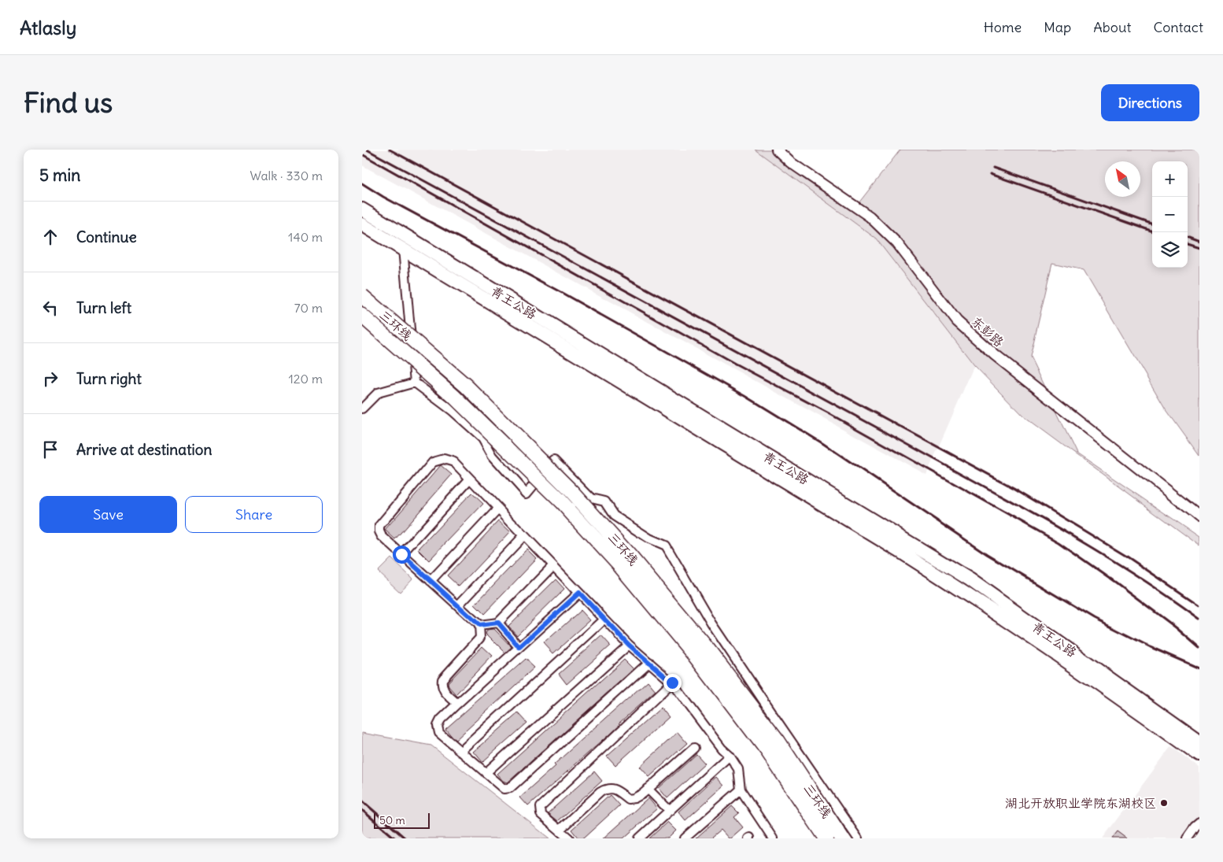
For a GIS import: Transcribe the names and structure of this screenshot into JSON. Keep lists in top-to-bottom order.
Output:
{
  "streets": {
    "highway": ["三环线"],
    "main road": ["青王公路"],
    "street": ["东彭路"]
  },
  "places": ["湖北开放职业学院东湖校区"],
  "scale_bar": "50 m",
  "north": "top left",
  "page": {
    "header": "Atlasly",
    "nav": [
      "Home",
      "Map",
      "About",
      "Contact"
    ],
    "buttons": [
      "Directions",
      ["Save", "Share"]
    ],
    "title": "Find us",
    "heading": ["5 min", "Walk · 330 m"],
    "map_buttons": ["+", "−"],
    "list": [
      ["Continue", "140 m"],
      ["Turn left", "70 m"],
      ["Turn right", "120 m"],
      "Arrive at destination"
    ],
    "scale": "50 m"
  }
}
